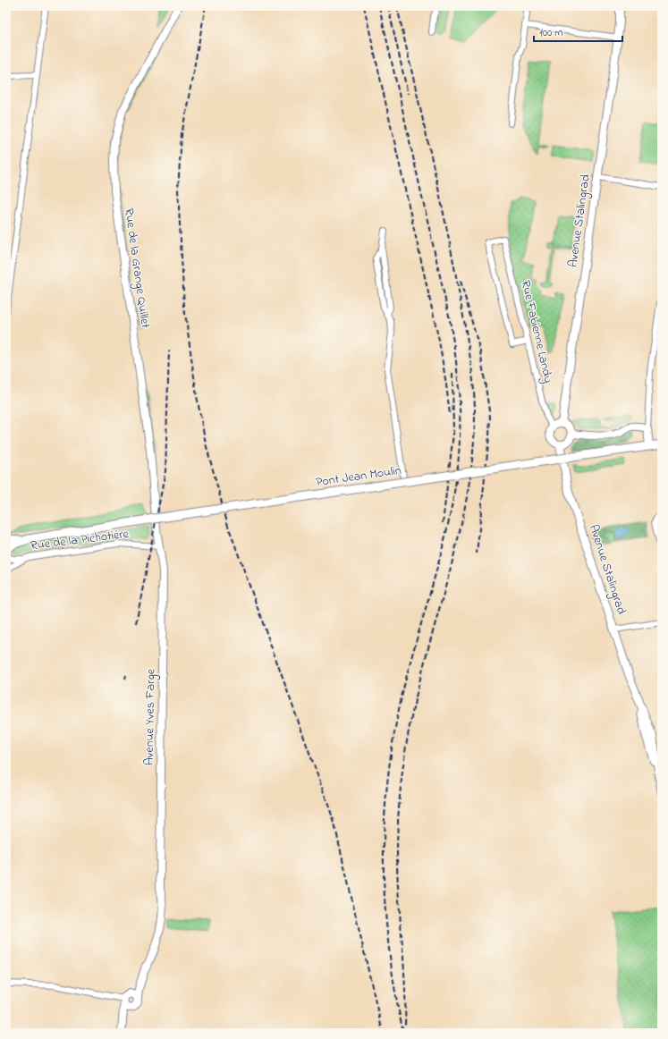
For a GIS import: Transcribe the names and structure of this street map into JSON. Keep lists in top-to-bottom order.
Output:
{
  "streets": {
    "main road": ["Pont Jean Moulin"],
    "street": [
      "Avenue Stalingrad",
      "Rue de la Grange Quillet",
      "Rue Fabienne Landy",
      "Rue de la Pichotière",
      "Avenue Yves Farge"
    ]
  },
  "crossings": [
    ["Avenue Stalingrad", "Rue Fabienne Landy"],
    ["Rue de la Grange Quillet", "Rue de la Pichotière"],
    ["Rue de la Grange Quillet", "Avenue Yves Farge"],
    ["Rue de la Pichotière", "Avenue Yves Farge"]
  ],
  "scale_bar": "100 m"
}
